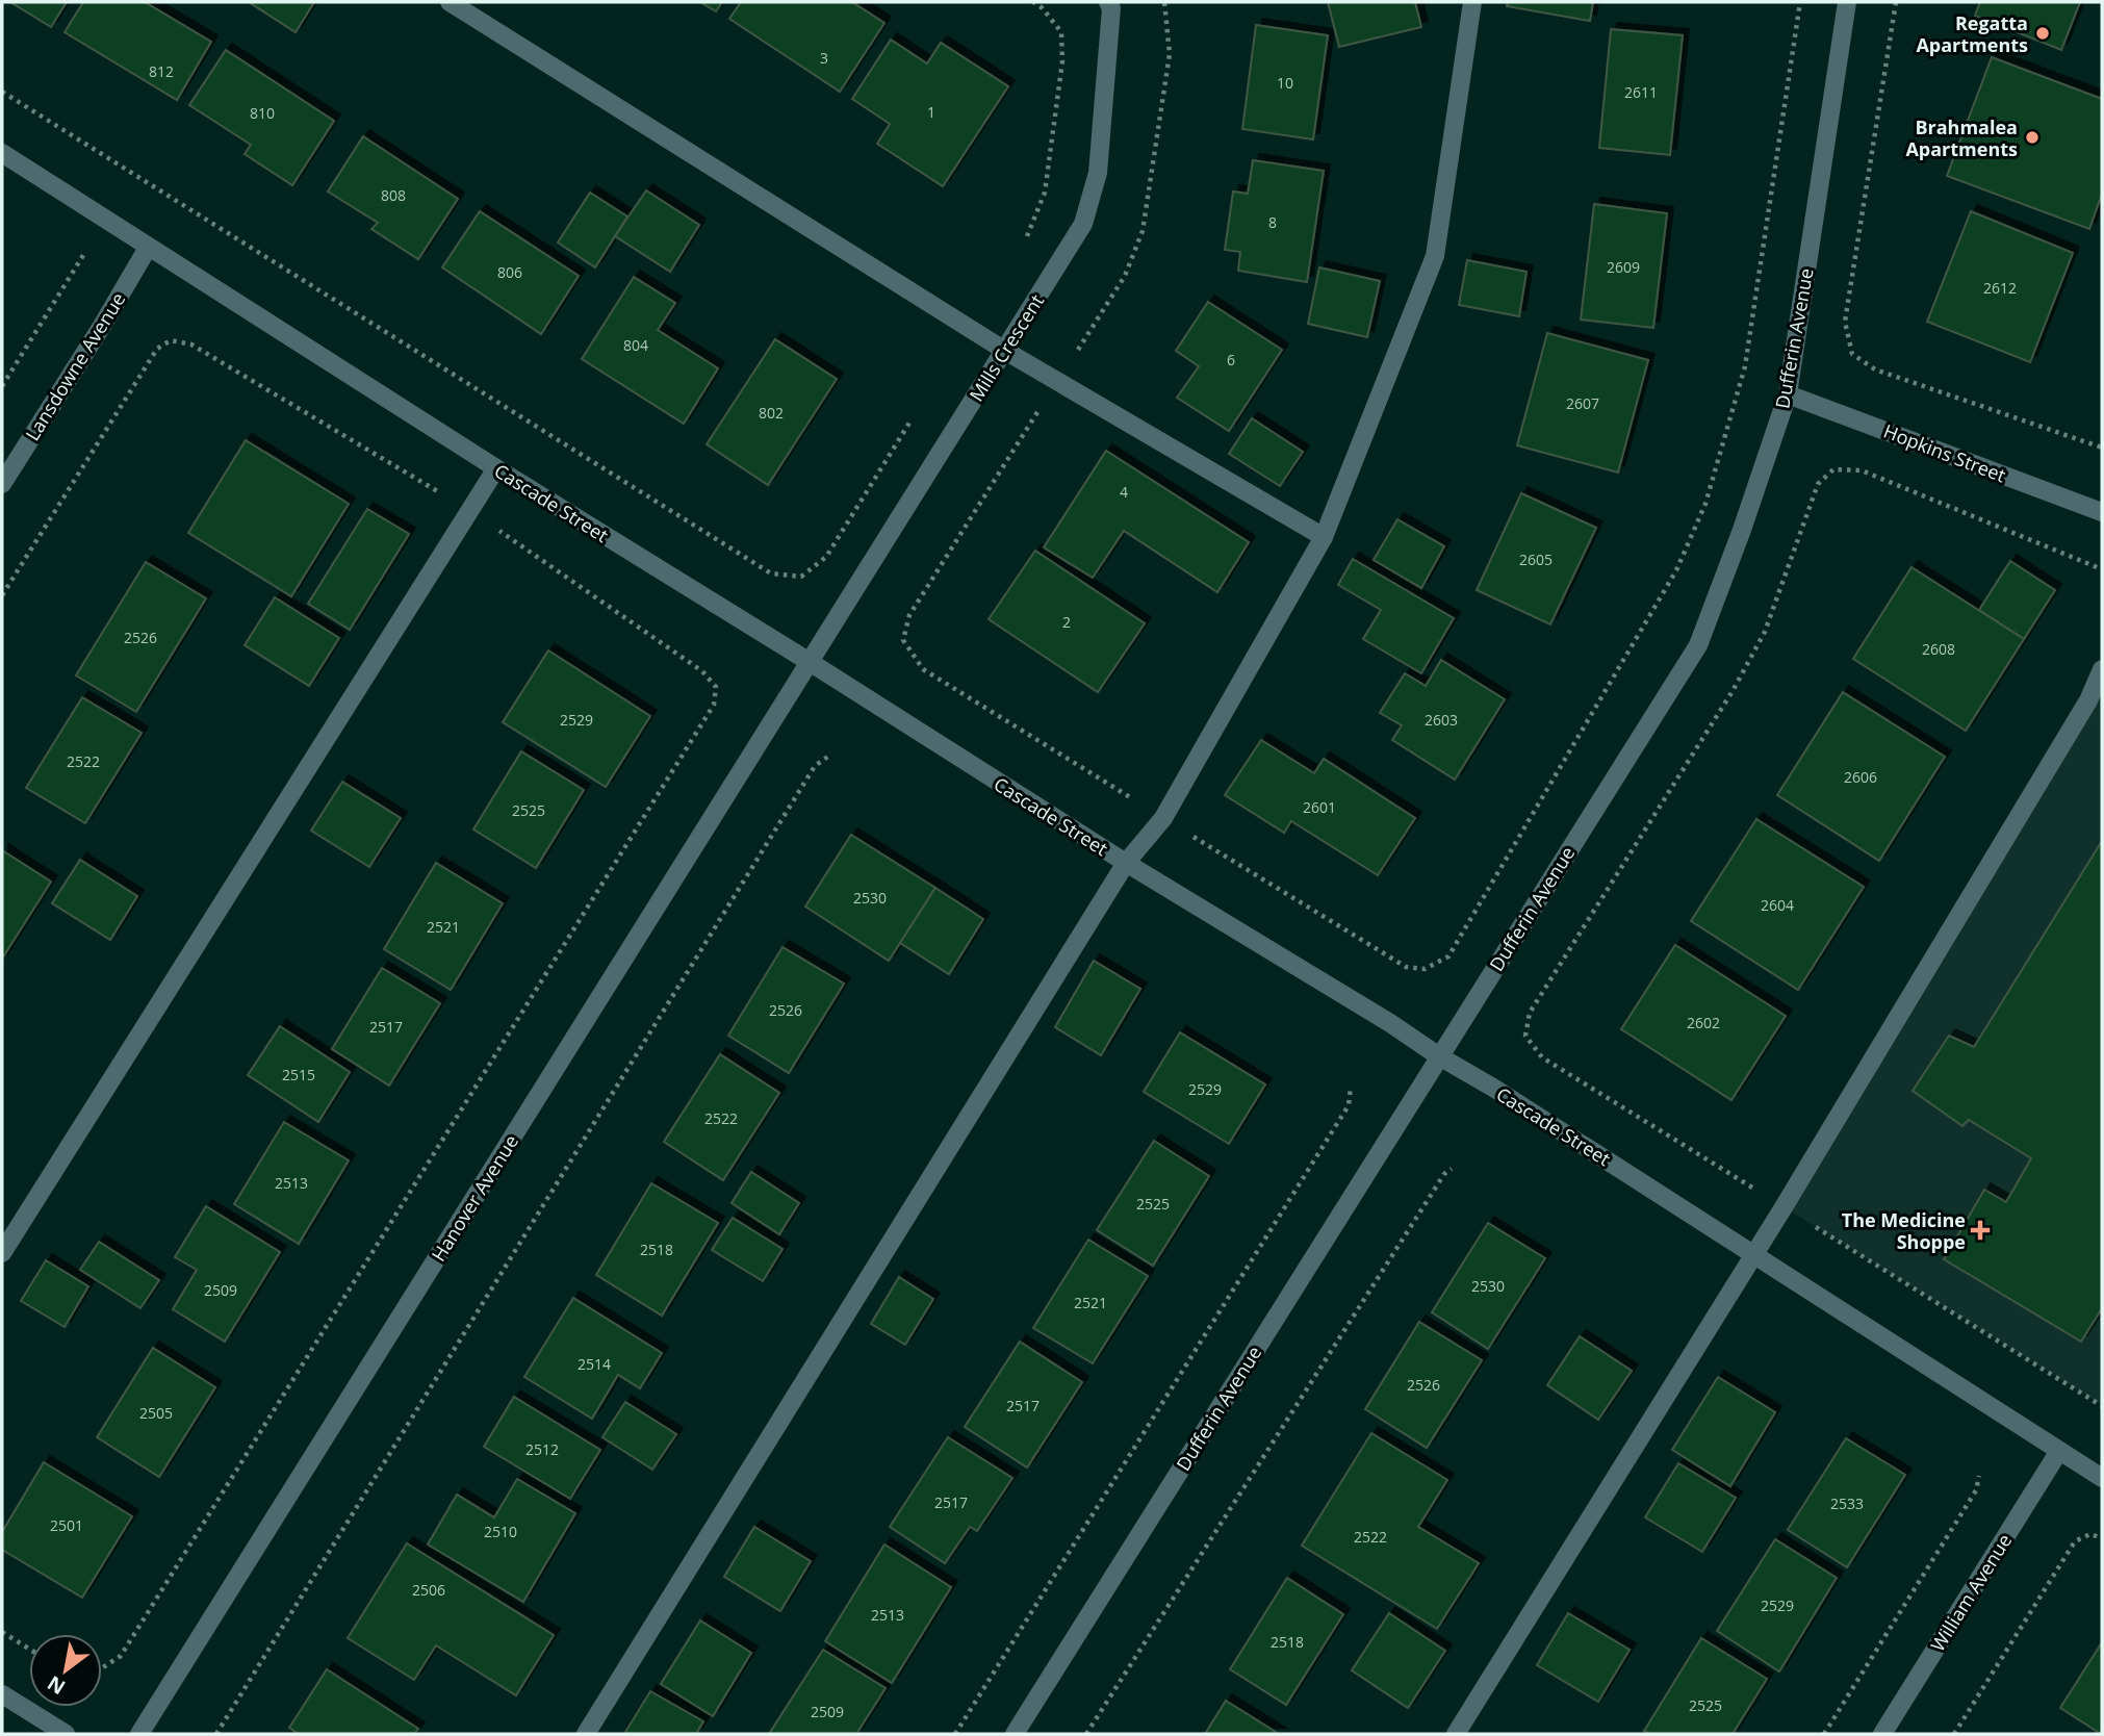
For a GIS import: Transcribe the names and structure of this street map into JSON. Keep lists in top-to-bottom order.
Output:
{
  "streets": {
    "street": [
      "Dufferin Avenue",
      "Mills Crescent",
      "Lansdowne Avenue",
      "Hopkins Street",
      "Cascade Street",
      "Hanover Avenue",
      "William Avenue"
    ]
  },
  "crossings": [
    ["Dufferin Avenue", "Hopkins Street"],
    ["Dufferin Avenue", "Cascade Street"],
    ["Mills Crescent", "Cascade Street"],
    ["Mills Crescent", "Hanover Avenue"],
    ["Lansdowne Avenue", "Cascade Street"],
    ["Cascade Street", "Hanover Avenue"],
    ["Cascade Street", "William Avenue"]
  ],
  "places": {
    "other": ["Regatta Apartments", "Brahmalea Apartments"],
    "health": ["The Medicine Shoppe"]
  },
  "house_numbers": [
    "3",
    "812",
    "10",
    "2611",
    "1",
    "810",
    "808",
    "8",
    "2609",
    "806",
    "2612",
    "804",
    "6",
    "2607",
    "802",
    "4",
    "2605",
    "2",
    "2526",
    "2608",
    "2529",
    "2603",
    "2522",
    "2606",
    "2601",
    "2525",
    "2530",
    "2604",
    "2521",
    "2526",
    "2602",
    "2517",
    "2515",
    "2529",
    "2522",
    "2513",
    "2525",
    "2518",
    "2530",
    "2509",
    "2521",
    "2514",
    "2526",
    "2517",
    "2505",
    "2512",
    "2517",
    "2533",
    "2501",
    "2510",
    "2522",
    "2506",
    "2529",
    "2513",
    "2518",
    "2525",
    "2509"
  ],
  "north": "bottom left"
}
